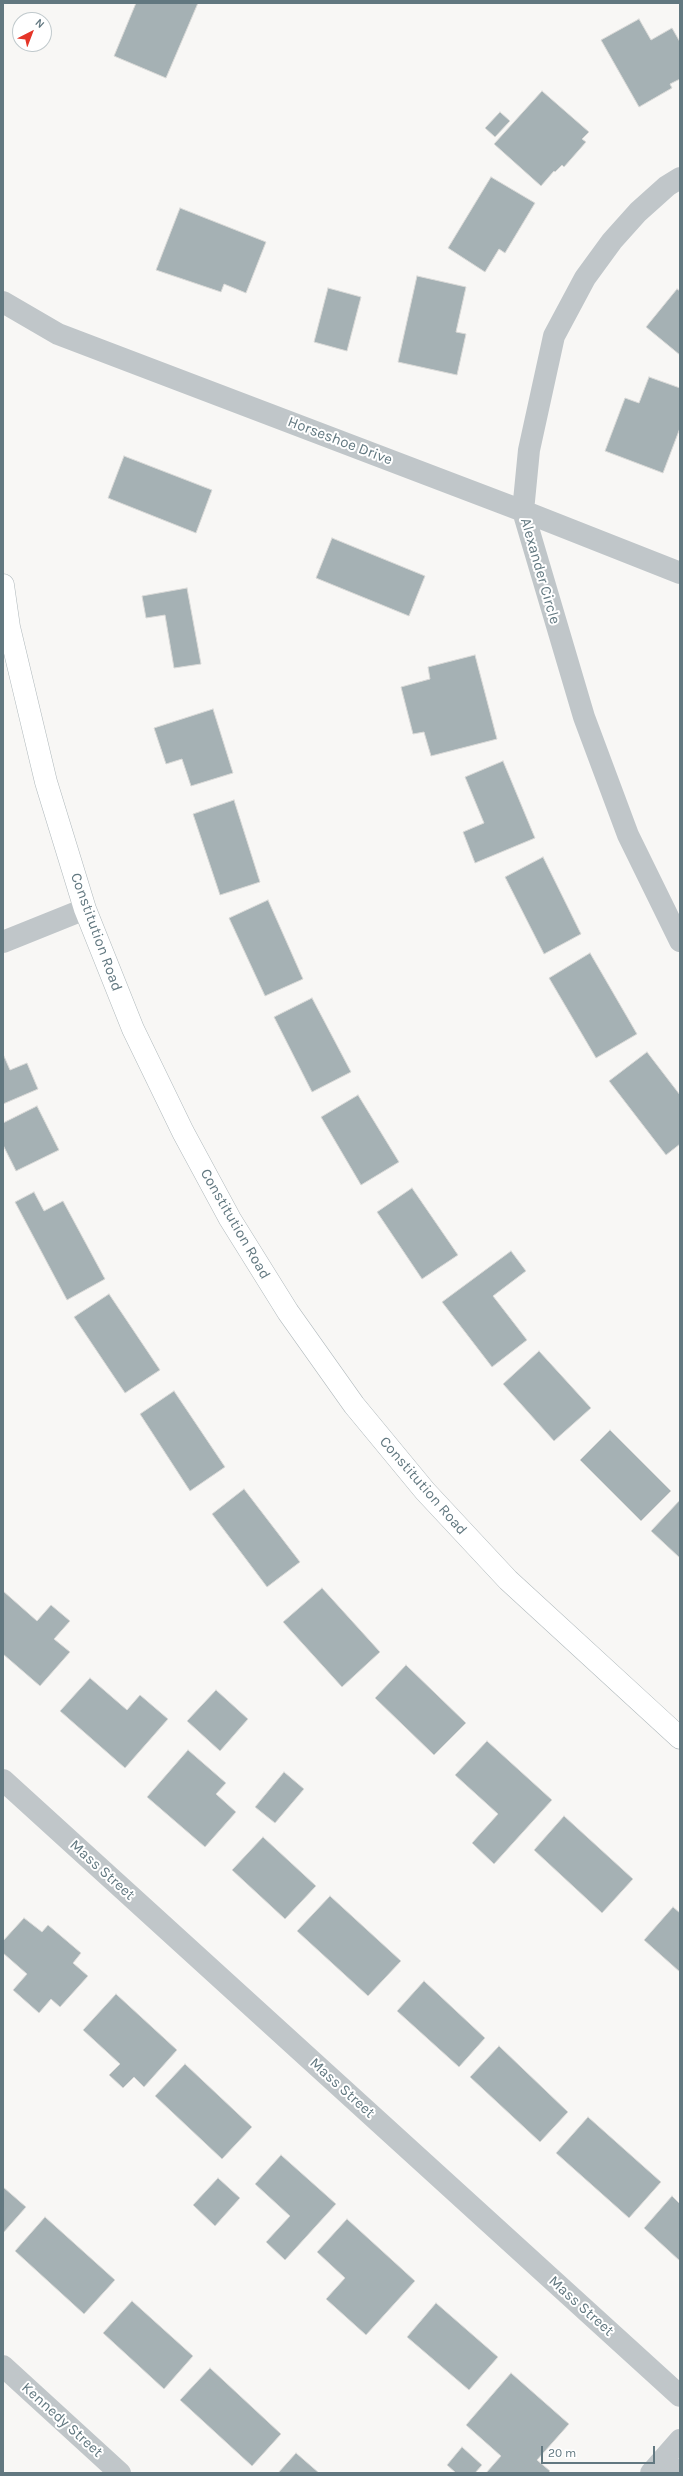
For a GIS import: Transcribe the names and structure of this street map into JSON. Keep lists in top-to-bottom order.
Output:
{
  "streets": {
    "street": [
      "Horseshoe Drive",
      "Alexander Circle",
      "Constitution Road",
      "Mass Street",
      "Kennedy Street"
    ]
  },
  "crossings": [
    ["Horseshoe Drive", "Alexander Circle"]
  ],
  "scale_bar": "20 m",
  "north": "top right"
}
